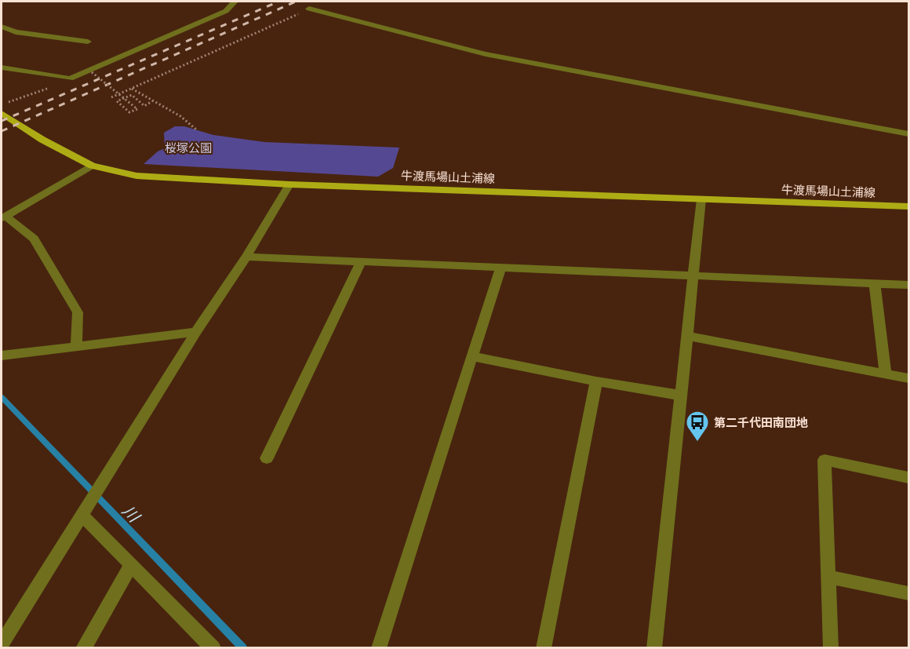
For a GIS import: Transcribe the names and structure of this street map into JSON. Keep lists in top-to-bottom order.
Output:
{
  "streets": {
    "main road": ["牛渡馬場山土浦線"]
  },
  "water": ["川"],
  "parks": ["桜塚公園"],
  "places": {
    "bus stop": ["第二千代田南団地"]
  }
}
